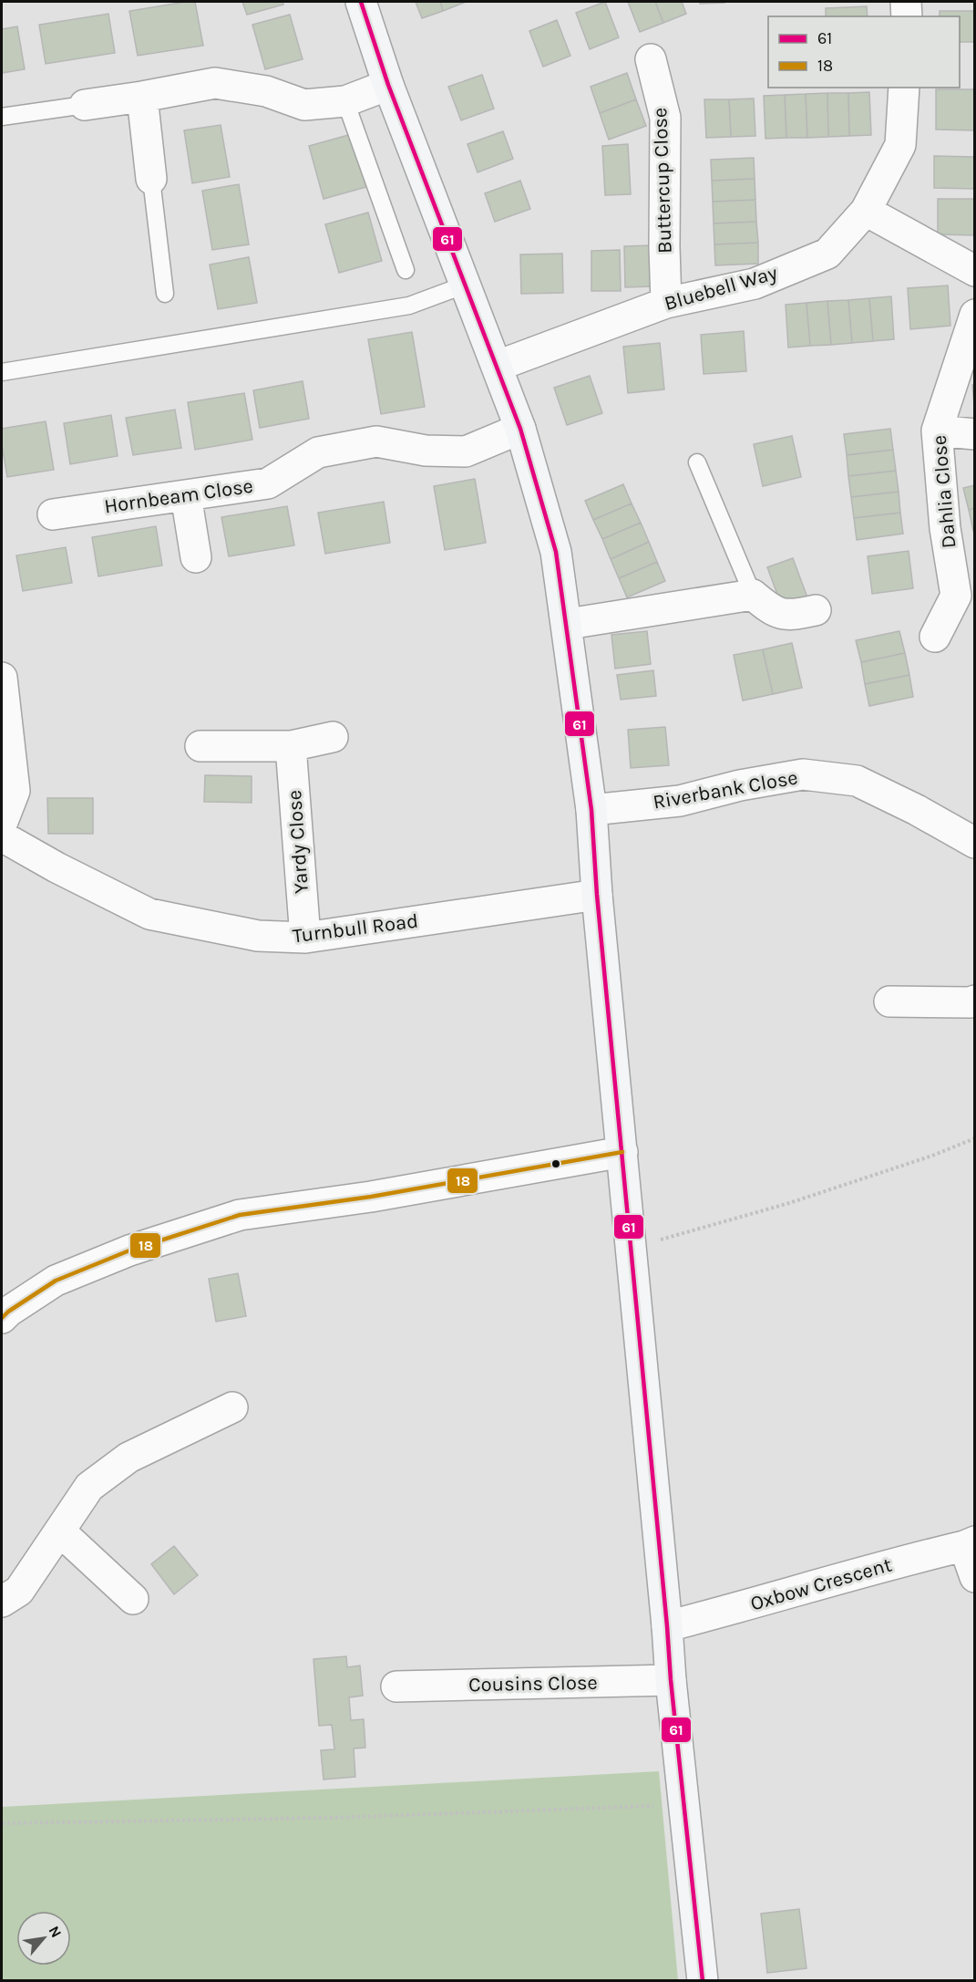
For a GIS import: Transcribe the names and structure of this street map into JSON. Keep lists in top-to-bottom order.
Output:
{
  "streets": {
    "street": [
      "Buttercup Close",
      "Bluebell Way",
      "Dahlia Close",
      "Hornbeam Close",
      "Riverbank Close",
      "Yardy Close",
      "Turnbull Road",
      "Oxbow Crescent",
      "Cousins Close"
    ]
  },
  "crossings": [
    ["Buttercup Close", "Bluebell Way"],
    ["Yardy Close", "Turnbull Road"]
  ],
  "lines": ["transit line 61", "transit line 18"],
  "legend": ["61", "18"],
  "north": "top right"
}
